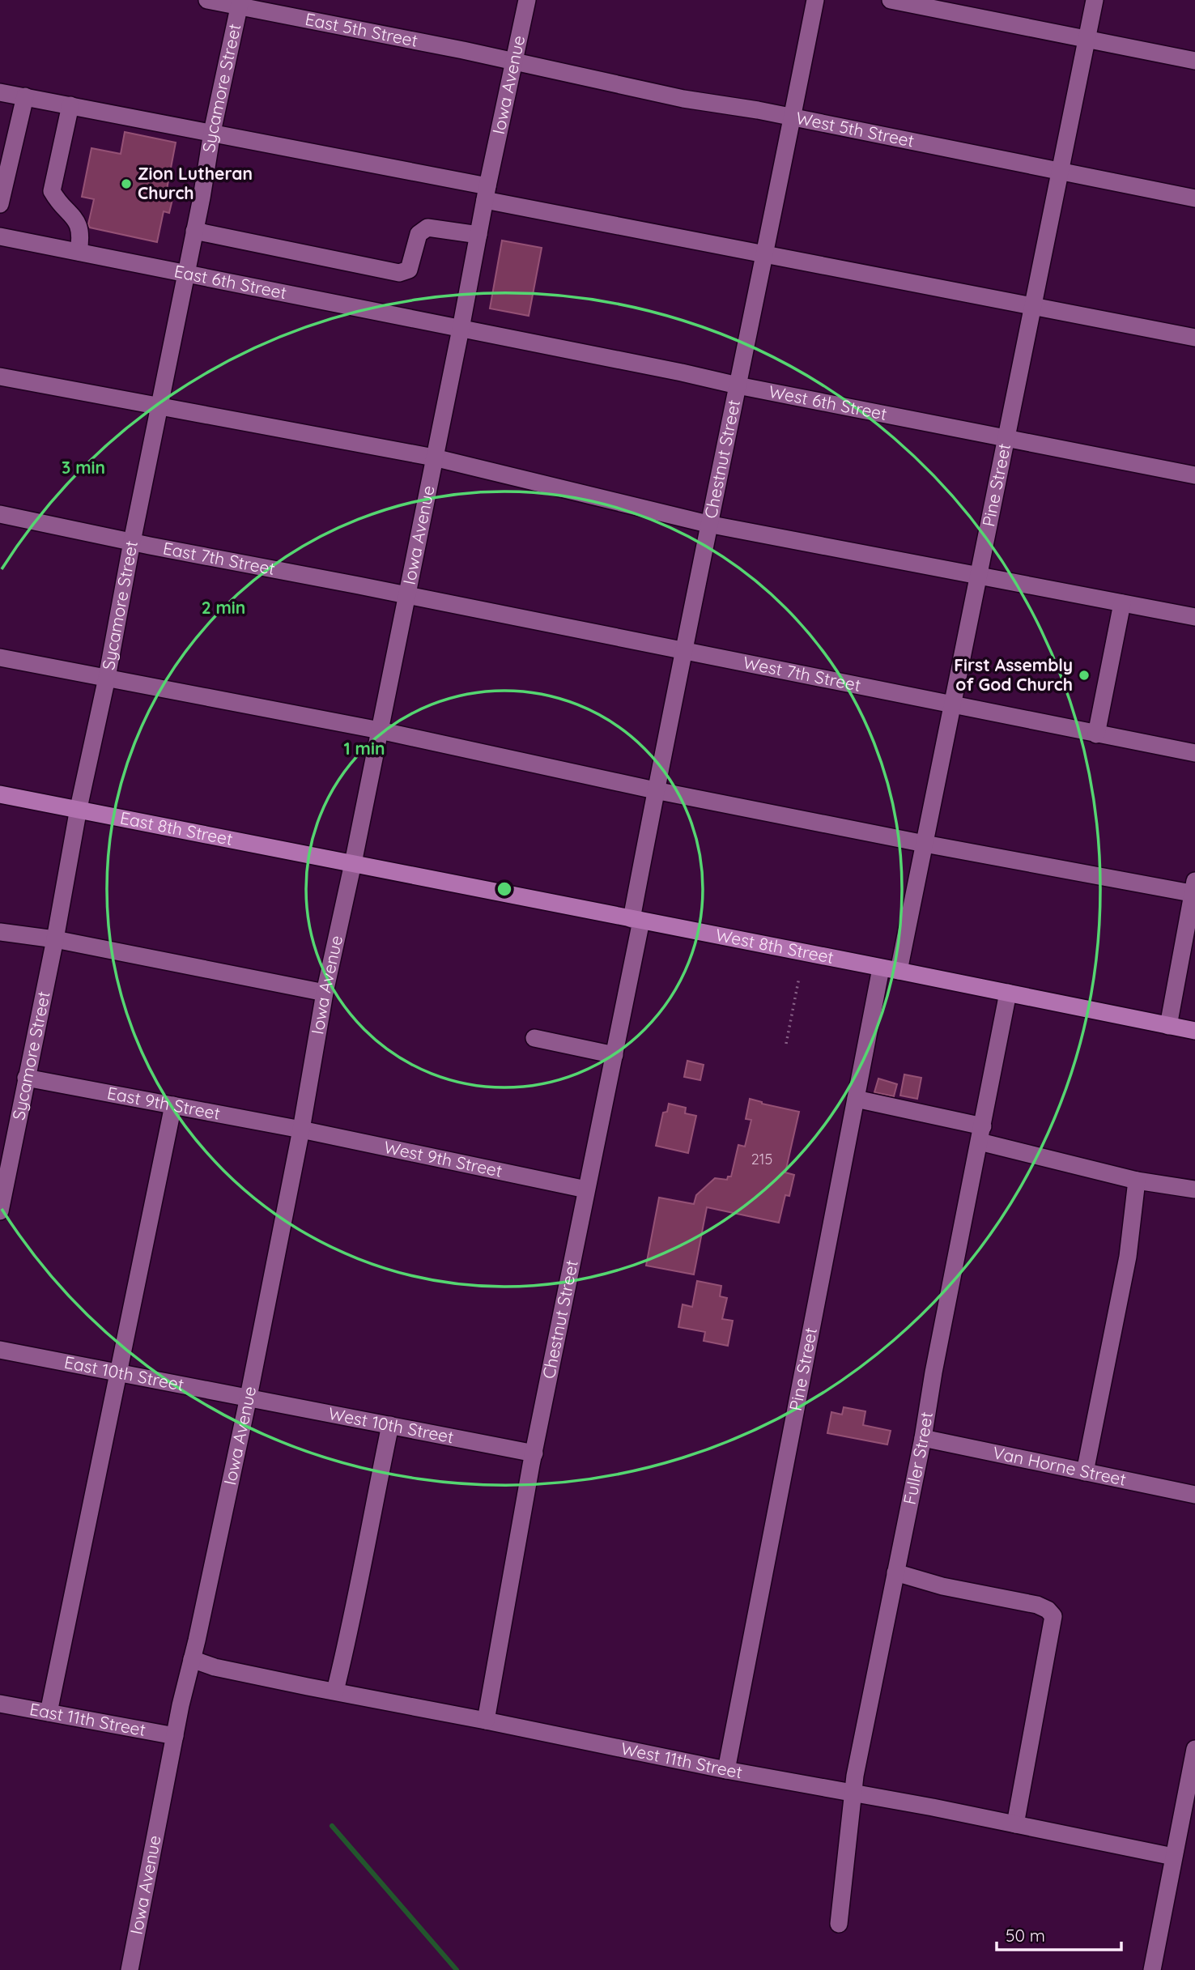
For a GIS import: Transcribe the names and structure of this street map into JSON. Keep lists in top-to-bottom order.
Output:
{
  "streets": {
    "main road": ["East 8th Street", "West 8th Street"],
    "street": [
      "East 5th Street",
      "Iowa Avenue",
      "Sycamore Street",
      "West 5th Street",
      "East 6th Street",
      "West 6th Street",
      "Chestnut Street",
      "Pine Street",
      "East 7th Street",
      "West 7th Street",
      "East 9th Street",
      "West 9th Street",
      "East 10th Street",
      "West 10th Street",
      "Fuller Street",
      "Van Horne Street",
      "East 11th Street",
      "West 11th Street"
    ]
  },
  "crossings": [
    ["East 5th Street", "Iowa Avenue"],
    ["East 5th Street", "Sycamore Street"],
    ["East 5th Street", "West 5th Street"],
    ["Iowa Avenue", "West 5th Street"],
    ["Iowa Avenue", "East 6th Street"],
    ["Iowa Avenue", "West 6th Street"],
    ["Iowa Avenue", "East 7th Street"],
    ["Iowa Avenue", "West 7th Street"],
    ["Iowa Avenue", "East 8th Street"],
    ["Iowa Avenue", "West 8th Street"],
    ["Iowa Avenue", "East 9th Street"],
    ["Iowa Avenue", "West 9th Street"],
    ["Iowa Avenue", "East 10th Street"],
    ["Iowa Avenue", "West 10th Street"],
    ["Iowa Avenue", "East 11th Street"],
    ["Iowa Avenue", "West 11th Street"],
    ["Sycamore Street", "East 6th Street"],
    ["Sycamore Street", "East 7th Street"],
    ["Sycamore Street", "East 8th Street"],
    ["Sycamore Street", "East 9th Street"],
    ["West 5th Street", "Chestnut Street"],
    ["West 5th Street", "Pine Street"],
    ["East 6th Street", "West 6th Street"],
    ["West 6th Street", "Chestnut Street"],
    ["West 6th Street", "Pine Street"],
    ["Chestnut Street", "West 7th Street"],
    ["Chestnut Street", "West 8th Street"],
    ["Chestnut Street", "West 9th Street"],
    ["Chestnut Street", "West 10th Street"],
    ["Chestnut Street", "West 11th Street"],
    ["Pine Street", "West 7th Street"],
    ["Pine Street", "West 8th Street"],
    ["Pine Street", "West 11th Street"],
    ["East 7th Street", "West 7th Street"],
    ["East 8th Street", "West 8th Street"],
    ["West 8th Street", "Fuller Street"],
    ["East 9th Street", "West 9th Street"],
    ["East 10th Street", "West 10th Street"],
    ["Fuller Street", "Van Horne Street"],
    ["Fuller Street", "West 11th Street"]
  ],
  "places": ["Zion Lutheran Church", "First Assembly of God Church"],
  "house_numbers": ["215"],
  "scale_bar": "50 m",
  "rings": ["3 min", "2 min", "1 min"]
}
